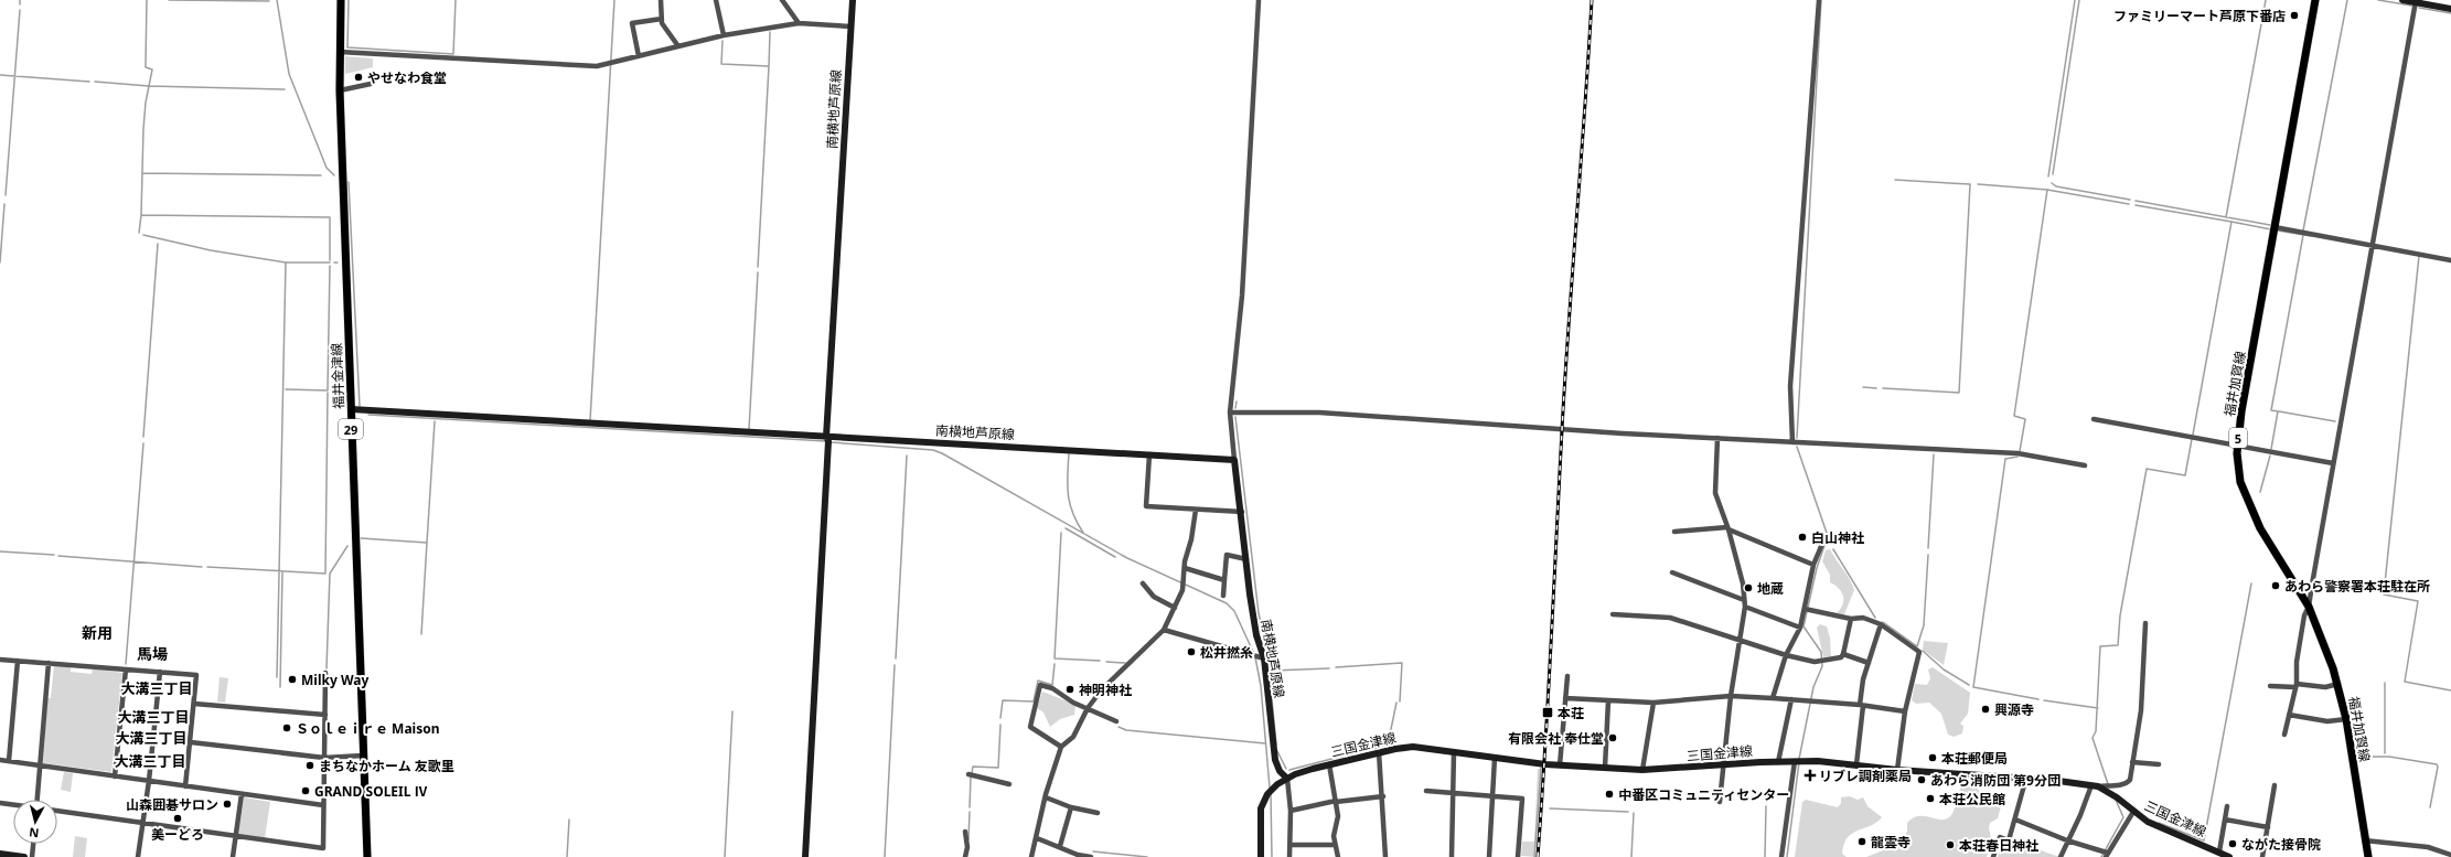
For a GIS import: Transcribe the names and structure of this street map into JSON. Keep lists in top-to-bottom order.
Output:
{
  "streets": {
    "main road": [
      "南横地芦原線",
      "福井金津線",
      "福井加賀線",
      "29",
      "5",
      "三国金津線"
    ]
  },
  "crossings": [
    ["南横地芦原線", "三国金津線"]
  ],
  "districts": [
    "新用",
    "馬場",
    "大溝三丁目",
    "大溝三丁目",
    "大溝三丁目",
    "大溝三丁目"
  ],
  "places": {
    "other": [
      "ファミリーマート芦原下番店",
      "やせなわ食堂",
      "白山神社",
      "あわら警察署本荘駐在所",
      "地蔵",
      "松井撚糸",
      "Milky Way",
      "神明神社",
      "興源寺",
      "Ｓｏｌｅｉｒｅ Maison",
      "有限会社 奉仕堂",
      "本荘郵便局",
      "まちなかホーム 友歌里",
      "あわら消防団 第9分団",
      "GRAND SOLEIL Ⅳ",
      "中番区コミュニティセンター",
      "本荘公民館",
      "山森囲碁サロン",
      "美ーどろ",
      "龍雲寺",
      "ながた接骨院",
      "本荘春日神社"
    ],
    "transit": ["本荘"],
    "health": ["リブレ調剤薬局"]
  },
  "north": "bottom"
}
